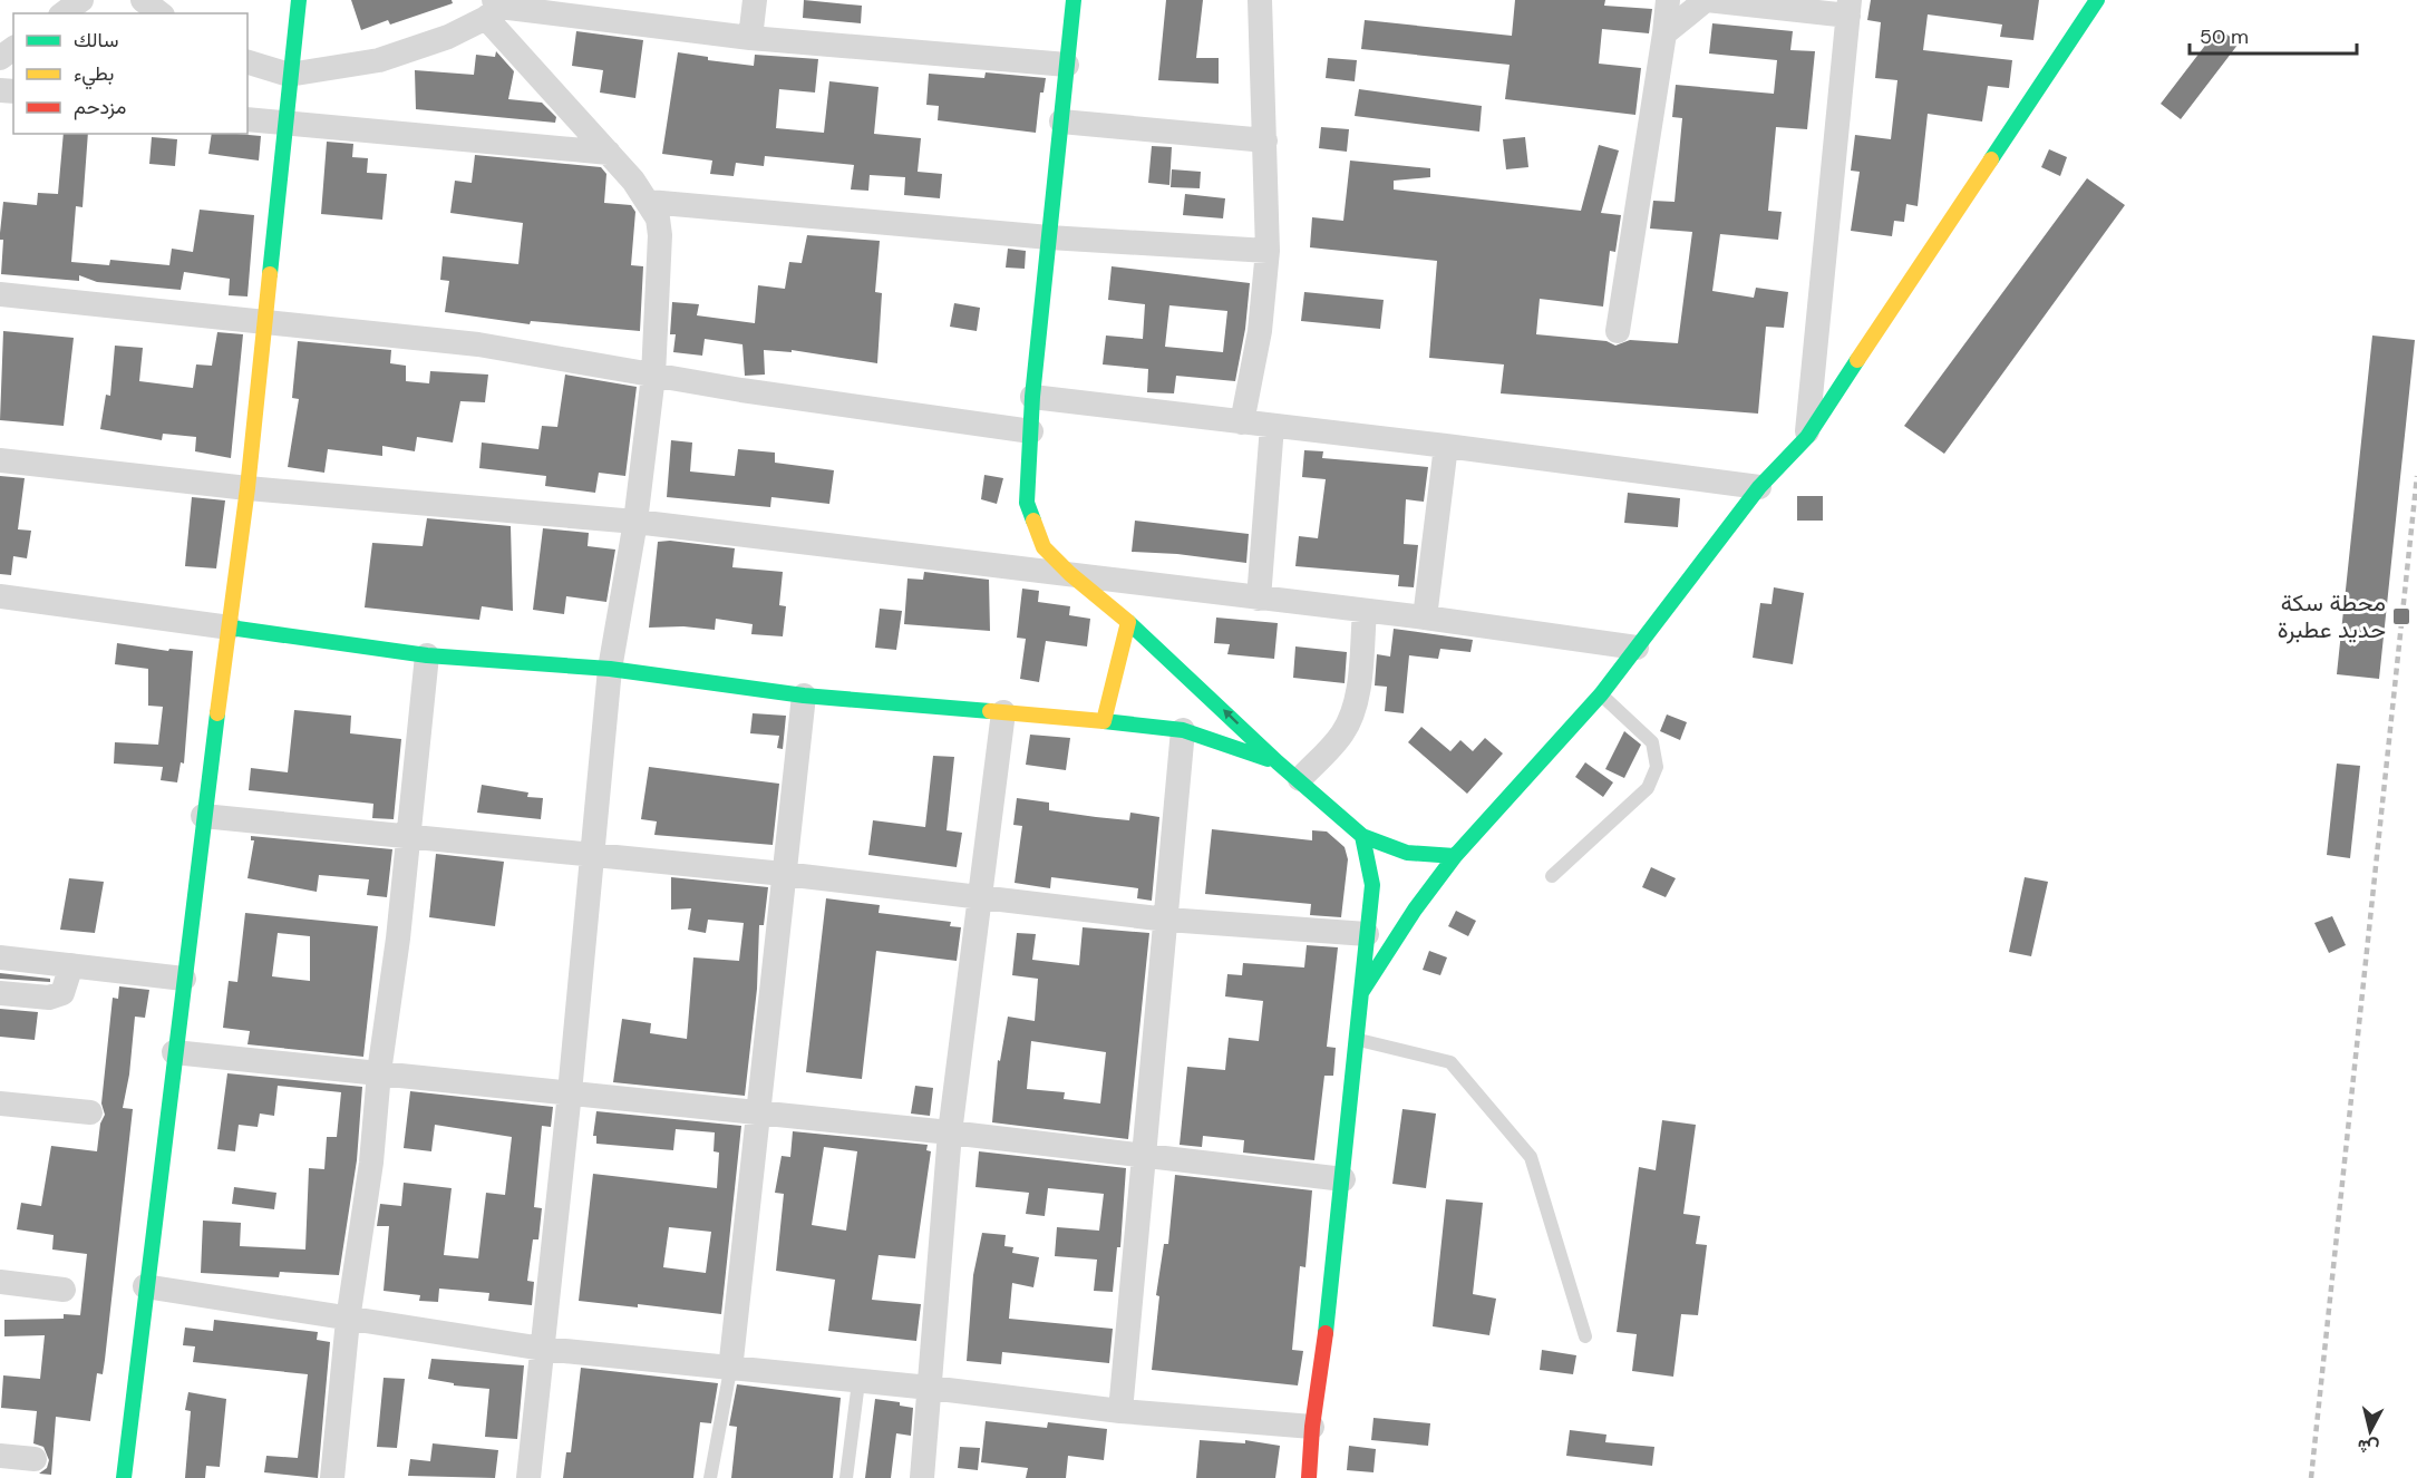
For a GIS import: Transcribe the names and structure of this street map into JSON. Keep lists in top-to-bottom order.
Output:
{
  "places": {
    "transit": ["محطة سكة حديد عطبرة"]
  },
  "legend": ["سالك", "بطيء", "مزدحم"],
  "scale_bar": "50 m",
  "north": "bottom"
}
